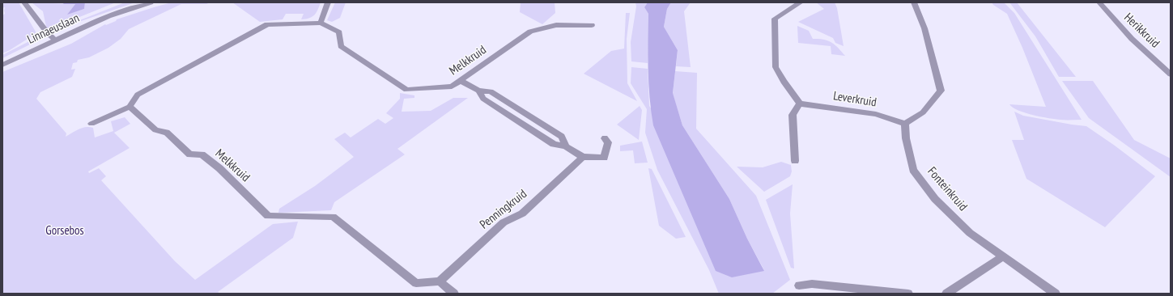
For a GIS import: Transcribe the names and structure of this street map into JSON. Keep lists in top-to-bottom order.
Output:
{
  "streets": {
    "street": [
      "Linnaeuslaan",
      "Herikkruid",
      "Melkkruid",
      "Leverkruid",
      "Fonteinkruid",
      "Penningkruid"
    ]
  },
  "crossings": [
    ["Melkkruid", "Penningkruid"],
    ["Leverkruid", "Fonteinkruid"]
  ],
  "parks": ["Gorsebos"]
}
